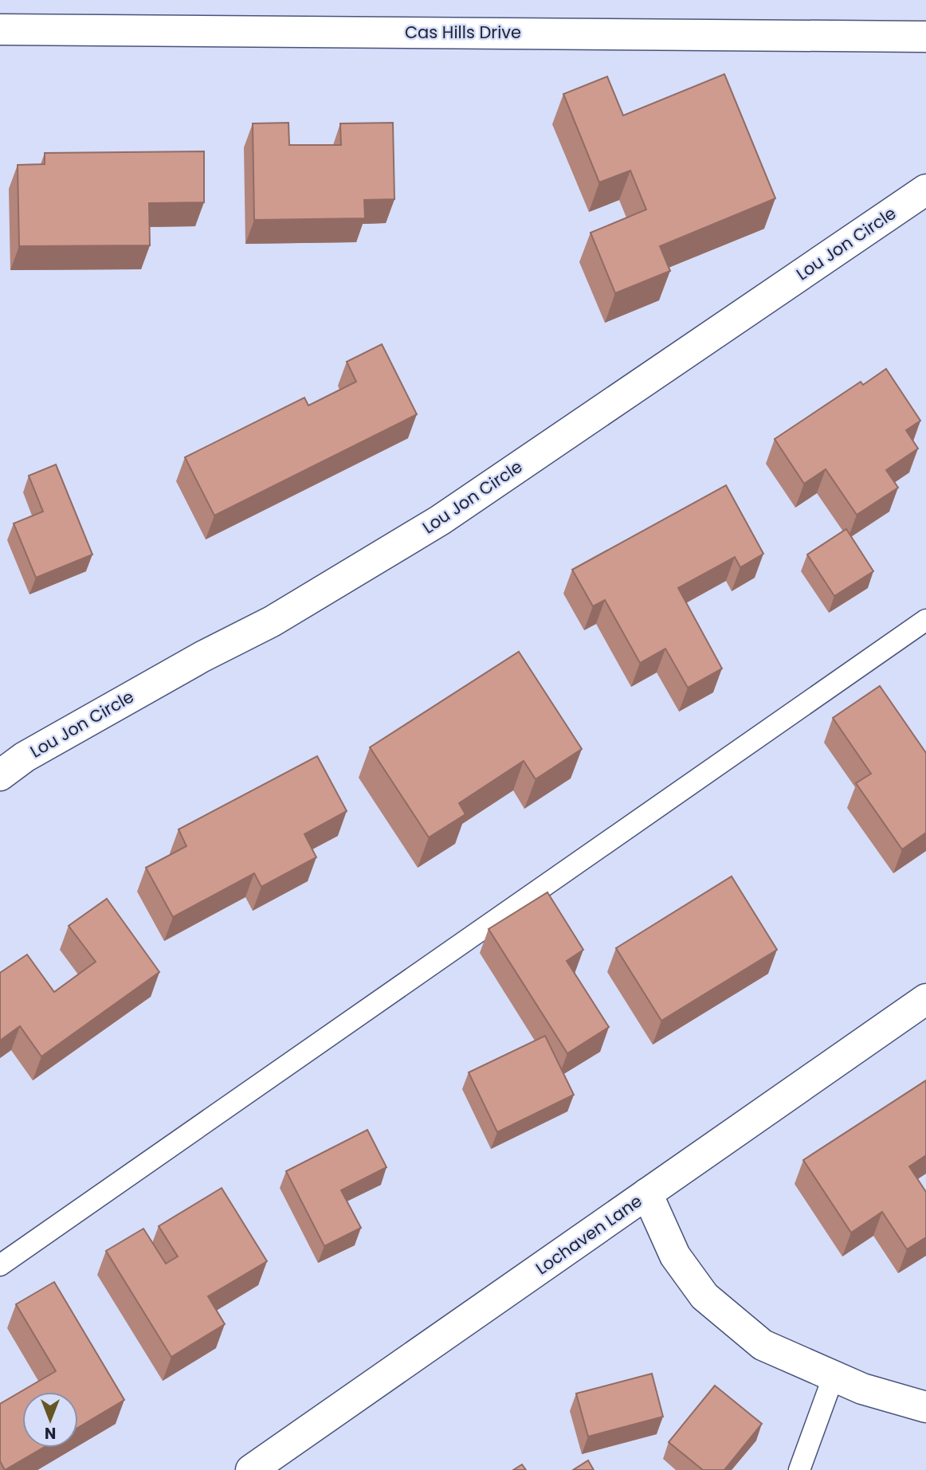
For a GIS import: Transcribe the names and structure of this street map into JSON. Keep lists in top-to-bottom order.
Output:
{
  "streets": {
    "street": ["Cas Hills Drive", "Lou Jon Circle", "Lochaven Lane"]
  },
  "north": "bottom"
}
